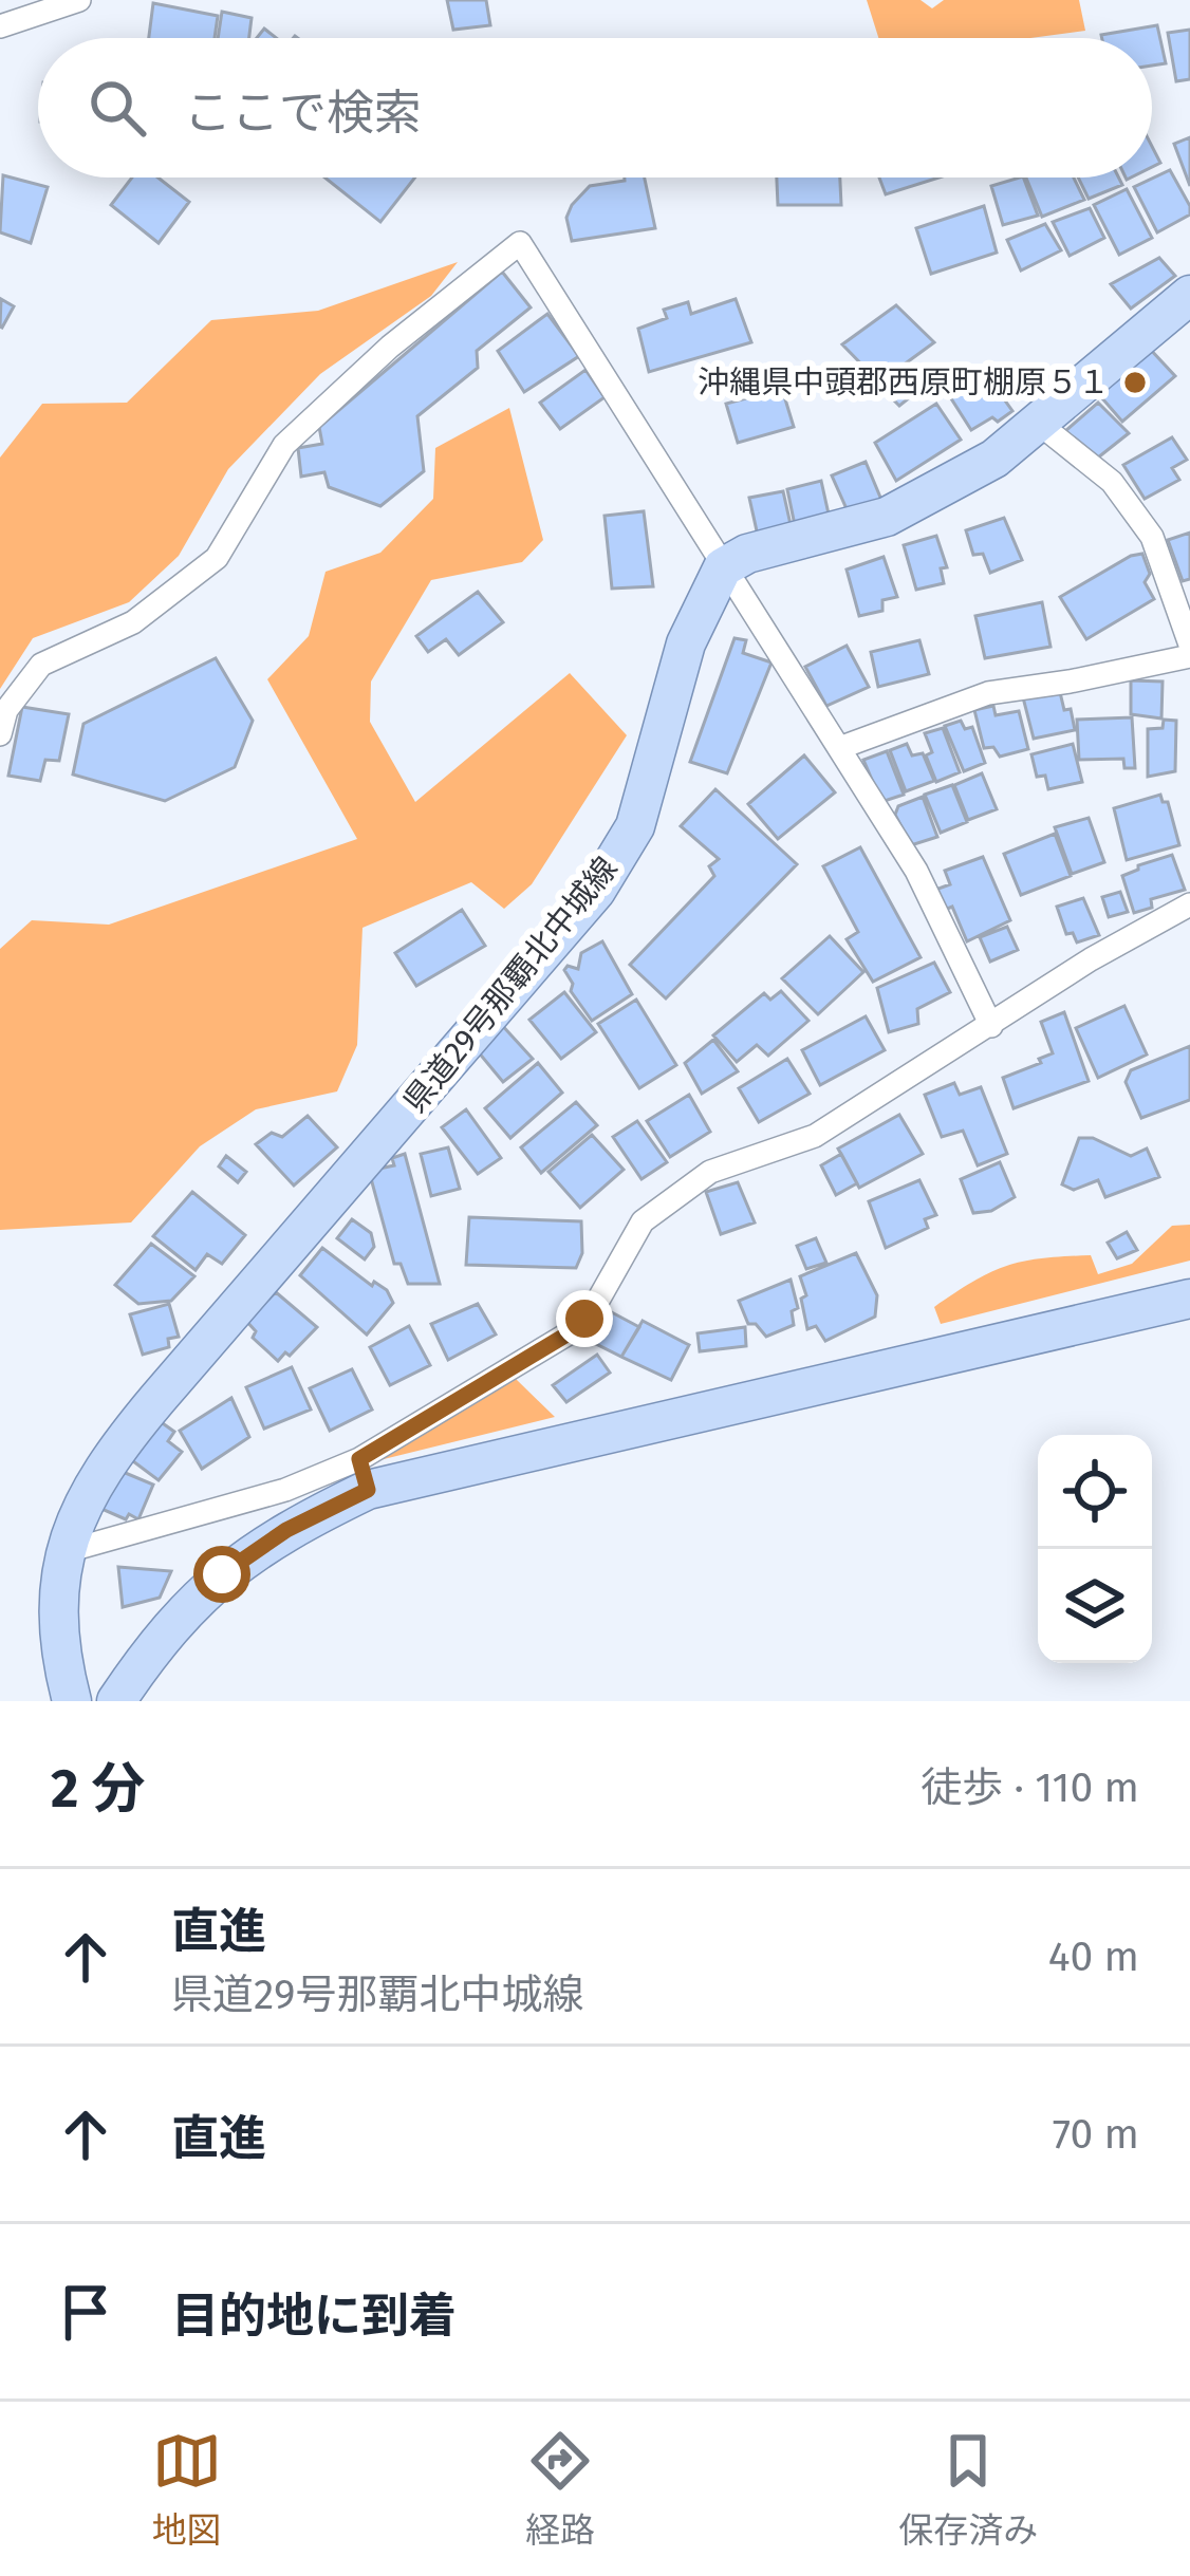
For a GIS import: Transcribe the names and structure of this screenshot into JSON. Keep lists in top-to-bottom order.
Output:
{
  "streets": {
    "main road": ["県道29号那覇北中城線"]
  },
  "places": ["沖縄県中頭郡西原町棚原５１"],
  "page": {
    "search": "ここで検索",
    "heading": ["2 分", "徒歩 · 110 m"],
    "list": [
      ["直進", "県道29号那覇北中城線", "40 m"],
      ["直進", "70 m"],
      "目的地に到着"
    ],
    "nav": ["地図", "経路", "保存済み"]
  }
}
